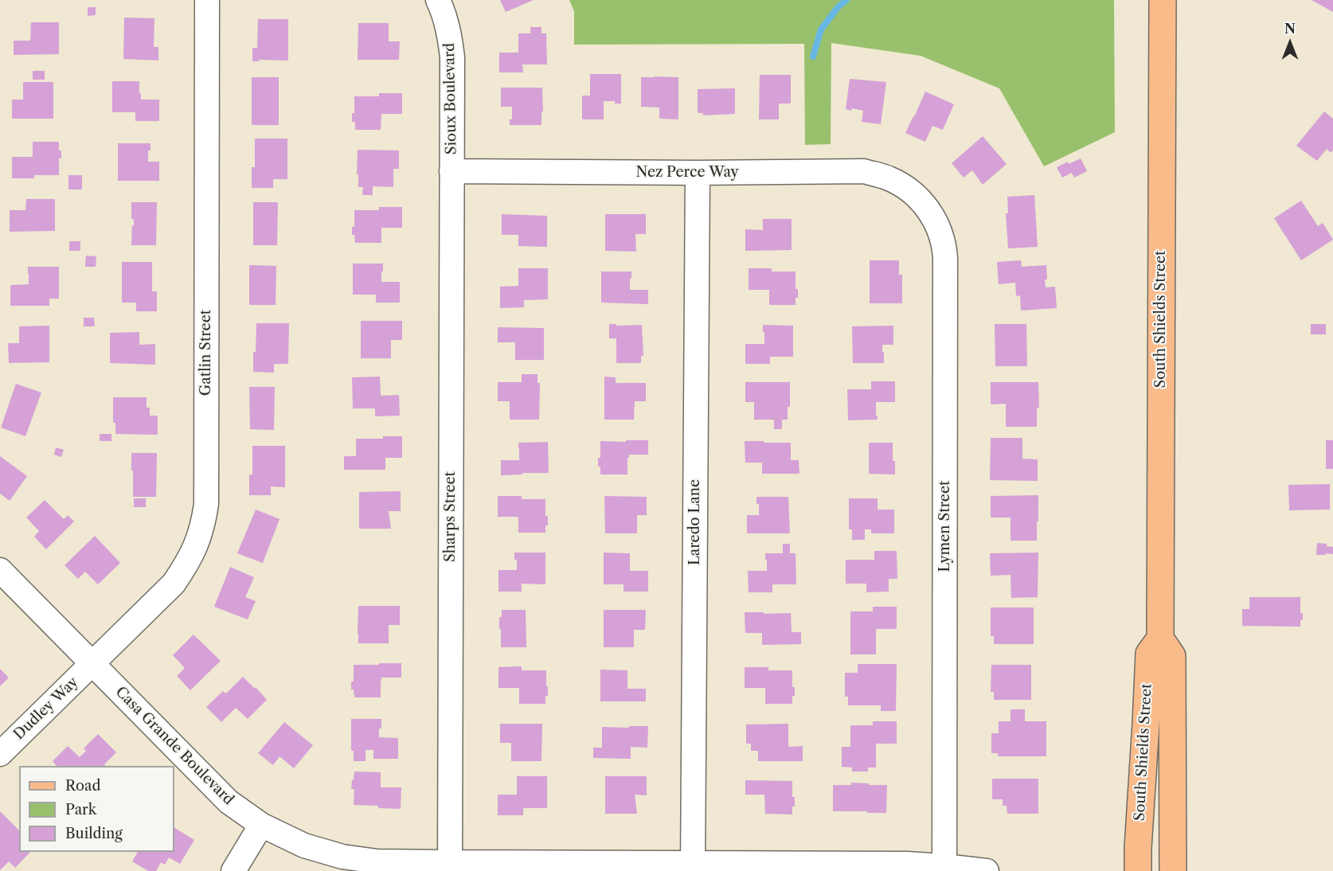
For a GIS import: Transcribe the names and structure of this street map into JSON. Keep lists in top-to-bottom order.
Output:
{
  "streets": {
    "main road": ["South Shields Street"],
    "street": [
      "Sioux Boulevard",
      "Nez Perce Way",
      "Gatlin Street",
      "Sharps Street",
      "Laredo Lane",
      "Lymen Street",
      "Dudley Way",
      "Casa Grande Boulevard"
    ]
  },
  "crossings": [
    ["Sioux Boulevard", "Nez Perce Way"],
    ["Sioux Boulevard", "Sharps Street"],
    ["Nez Perce Way", "Sharps Street"],
    ["Nez Perce Way", "Laredo Lane"],
    ["Nez Perce Way", "Lymen Street"],
    ["Gatlin Street", "Dudley Way"],
    ["Gatlin Street", "Casa Grande Boulevard"],
    ["Sharps Street", "Casa Grande Boulevard"],
    ["Laredo Lane", "Casa Grande Boulevard"],
    ["Lymen Street", "Casa Grande Boulevard"],
    ["Dudley Way", "Casa Grande Boulevard"]
  ],
  "legend": ["Road", "Park", "Building"],
  "north": "top"
}
